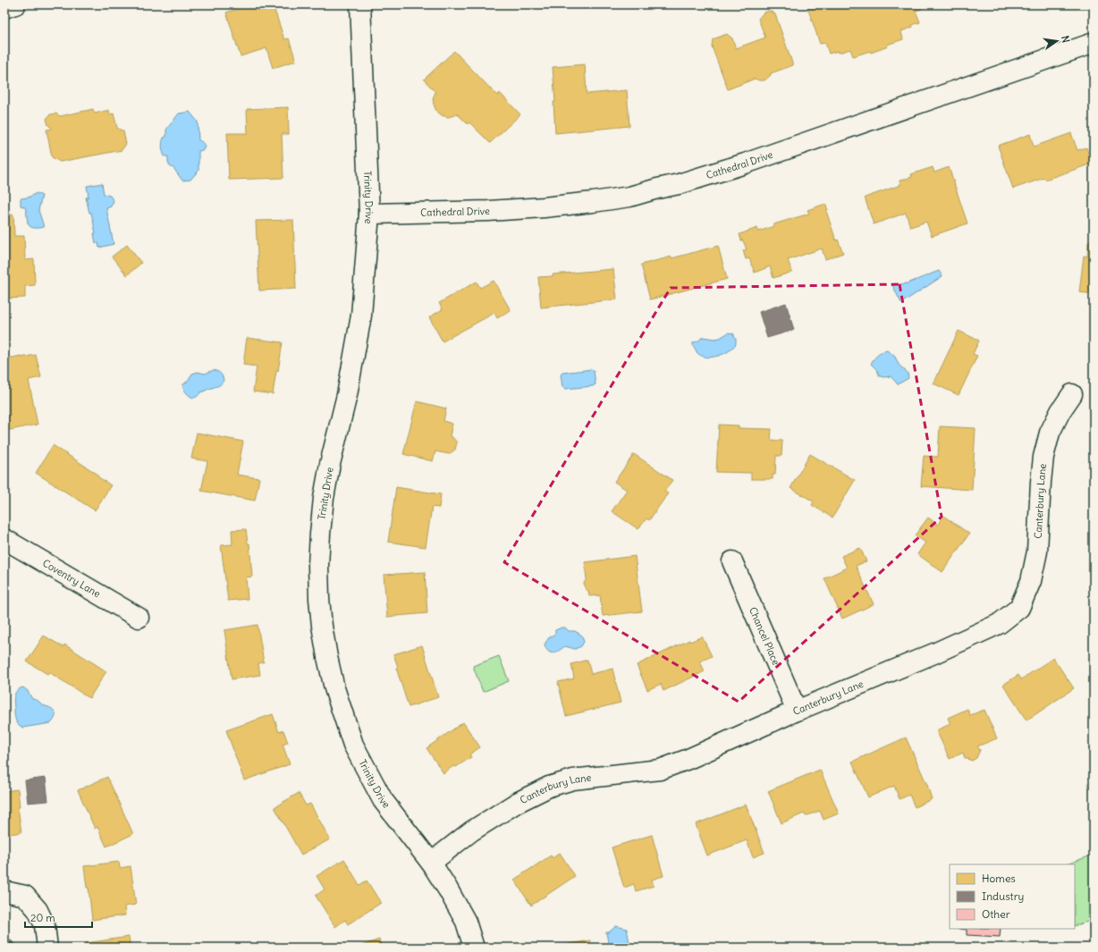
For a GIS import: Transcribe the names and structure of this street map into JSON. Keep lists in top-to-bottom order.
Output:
{
  "streets": {
    "street": [
      "Cathedral Drive",
      "Trinity Drive",
      "Canterbury Lane",
      "Coventry Lane",
      "Chancel Place"
    ]
  },
  "crossings": [
    ["Cathedral Drive", "Trinity Drive"],
    ["Trinity Drive", "Canterbury Lane"],
    ["Canterbury Lane", "Chancel Place"]
  ],
  "legend": ["Homes", "Industry", "Other"],
  "scale_bar": "20 m",
  "north": "right"
}
